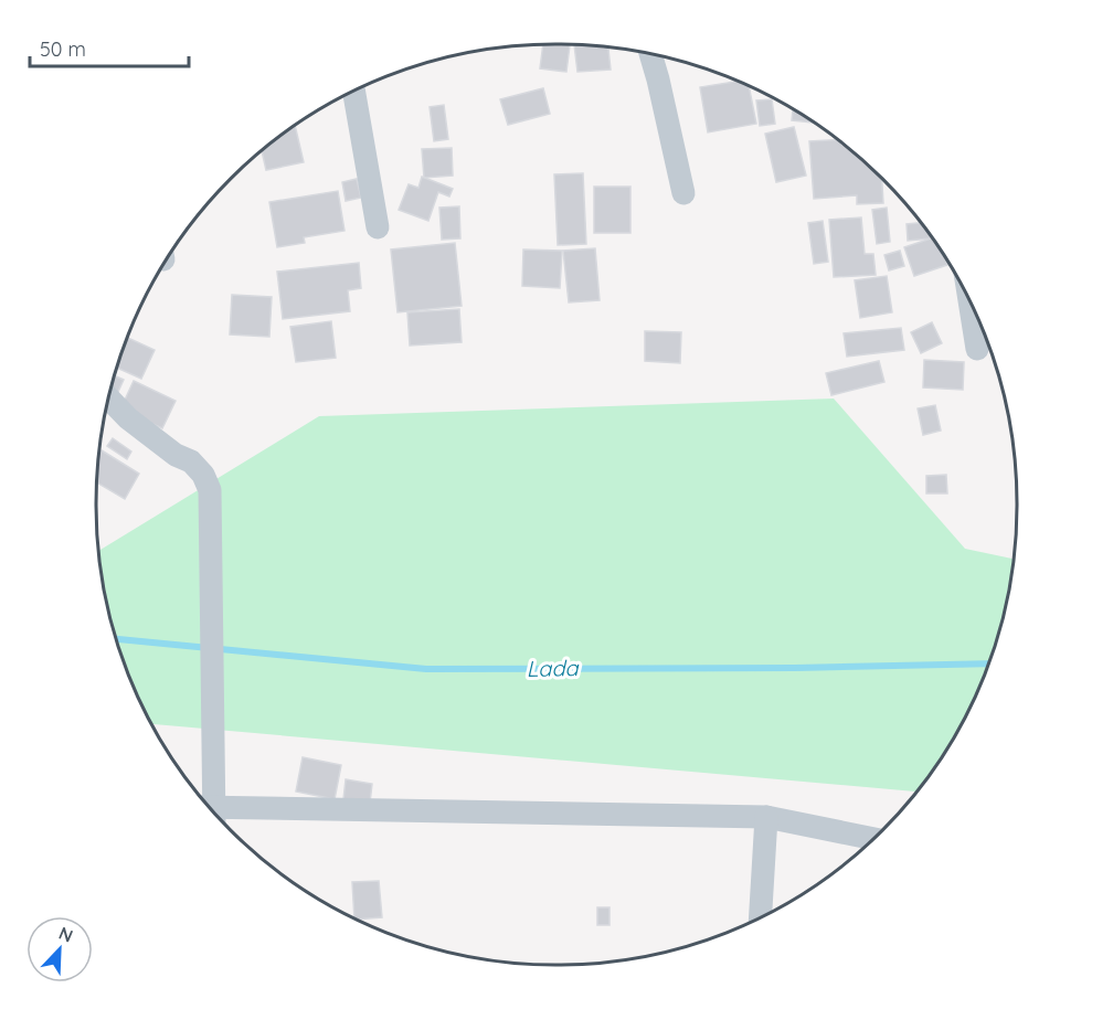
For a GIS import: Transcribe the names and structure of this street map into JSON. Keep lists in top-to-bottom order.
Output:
{
  "water": ["Lada"],
  "scale_bar": "50 m",
  "north": "top right"
}
